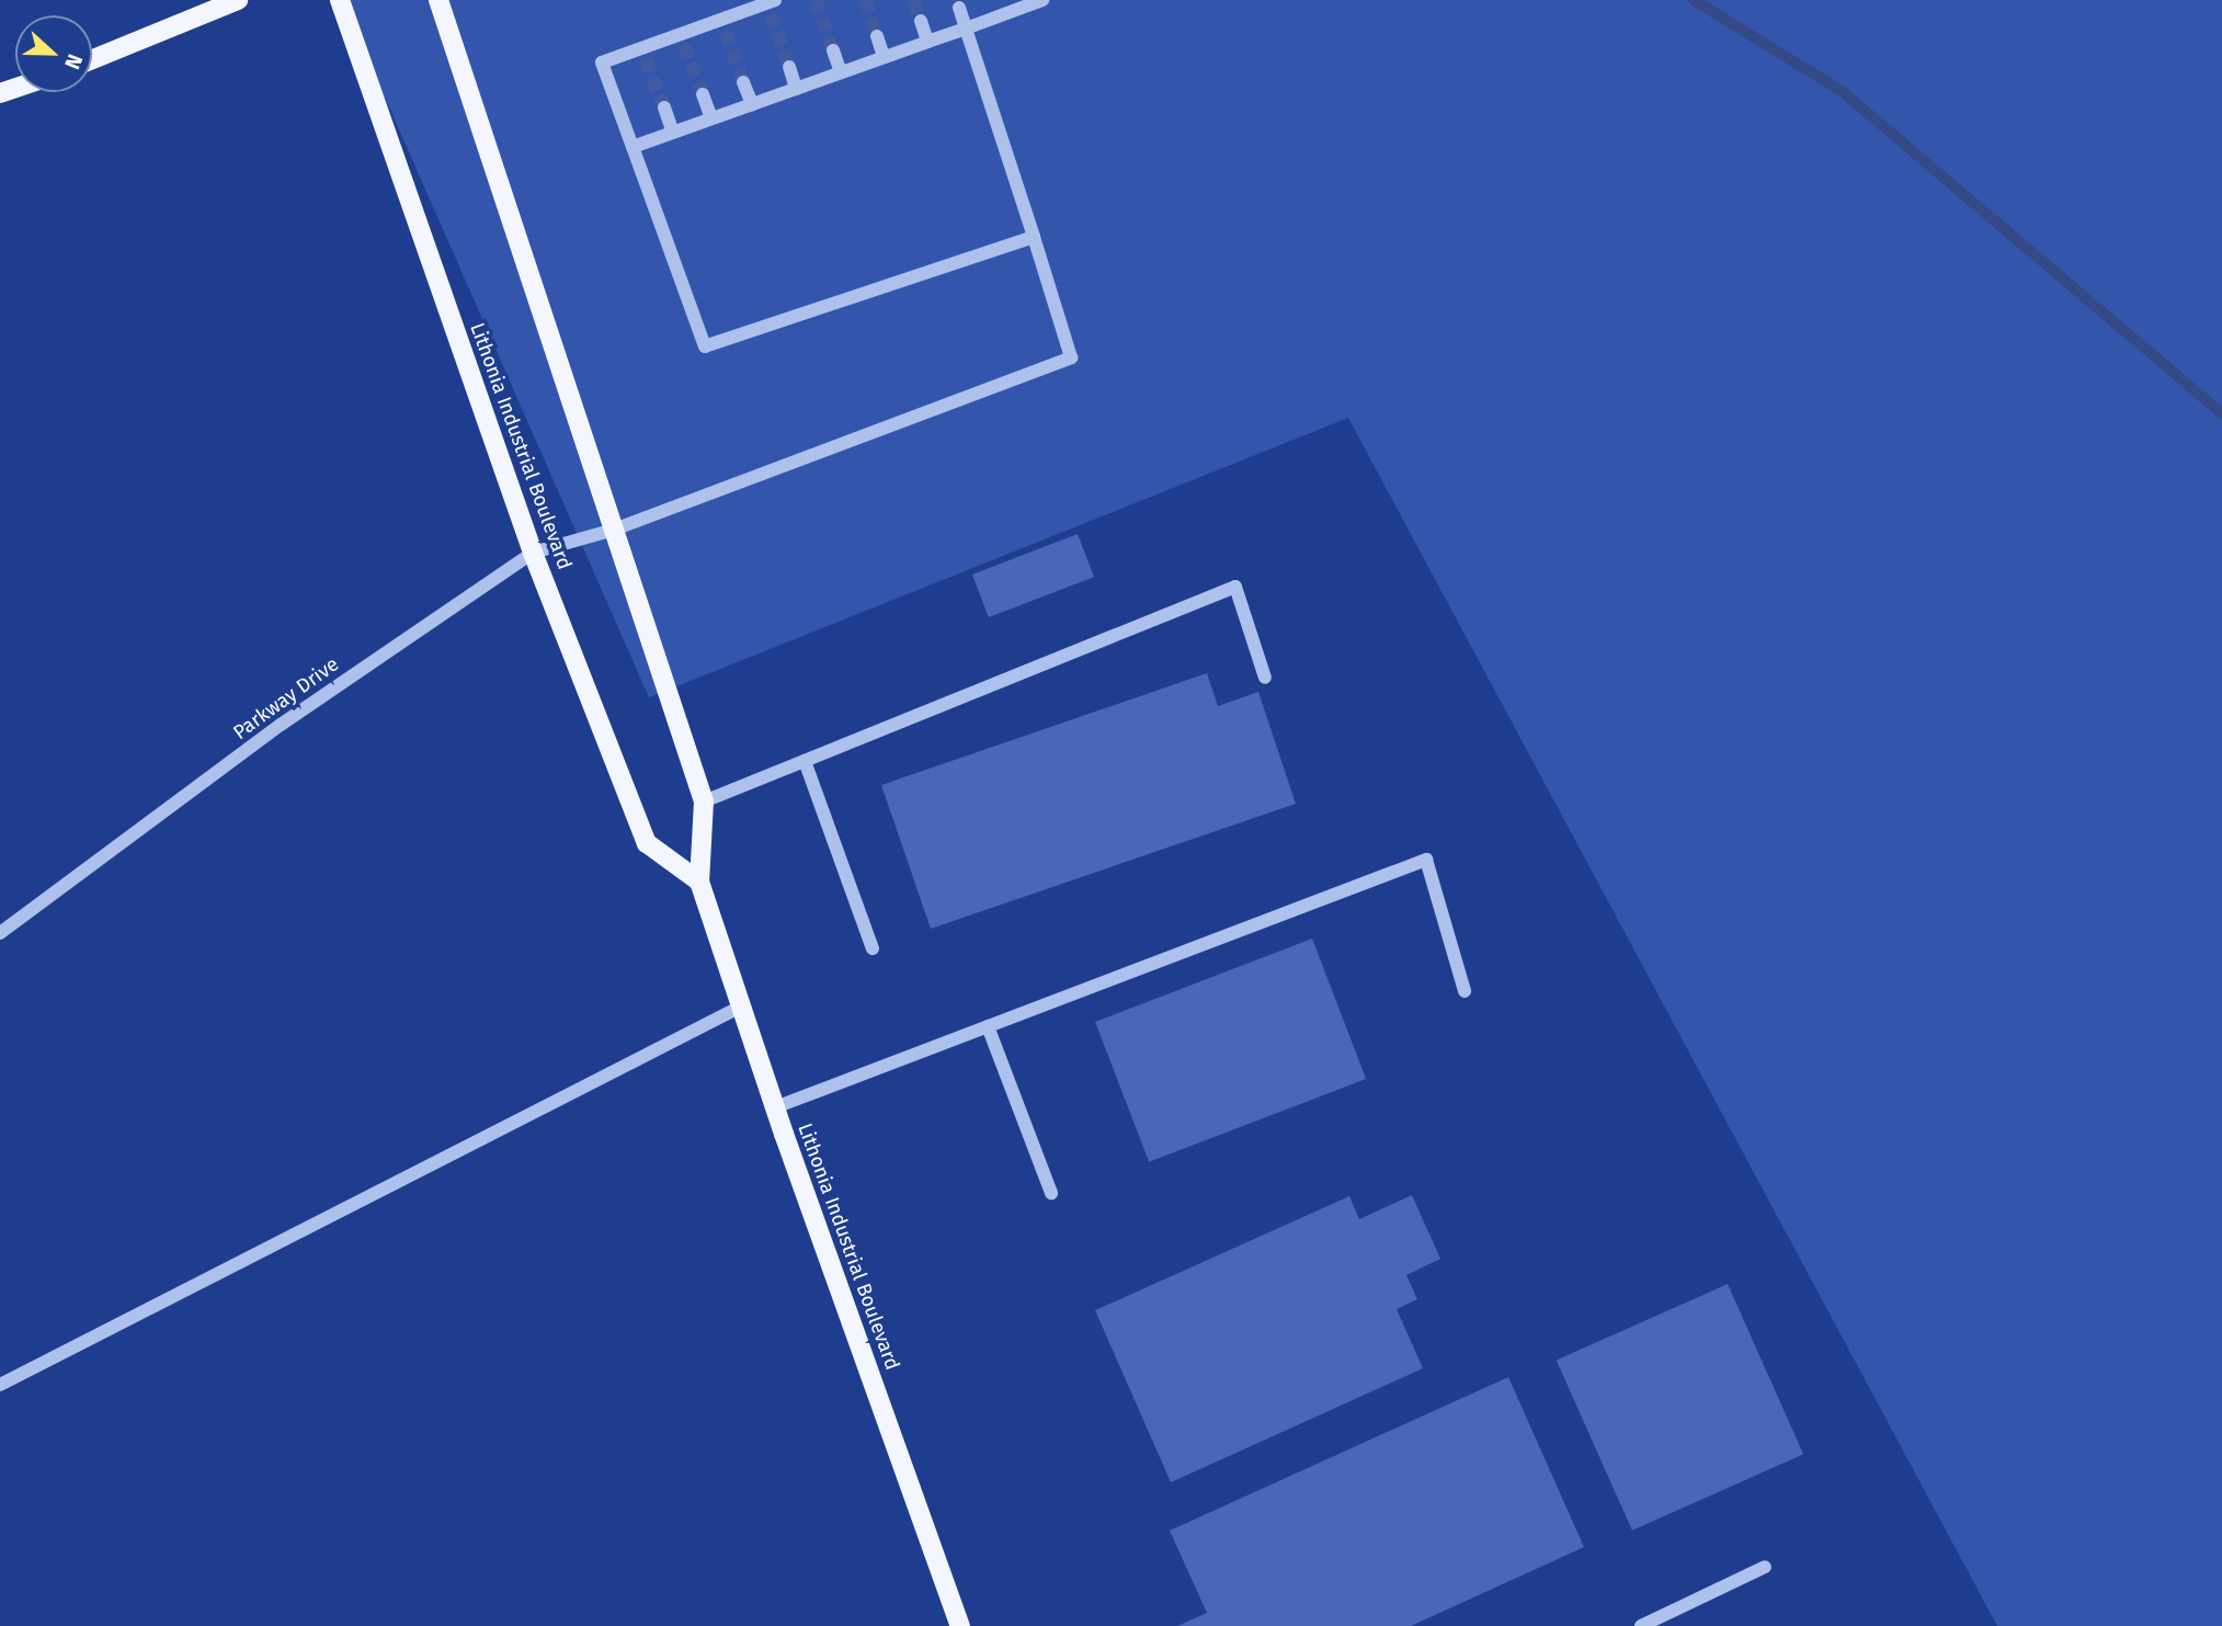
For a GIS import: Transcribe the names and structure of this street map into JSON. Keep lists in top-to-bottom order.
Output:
{
  "streets": {
    "main road": ["Lithonia Industrial Boulevard"],
    "street": ["Parkway Drive"]
  },
  "crossings": [
    ["Lithonia Industrial Boulevard", "Parkway Drive"]
  ],
  "north": "right"
}
